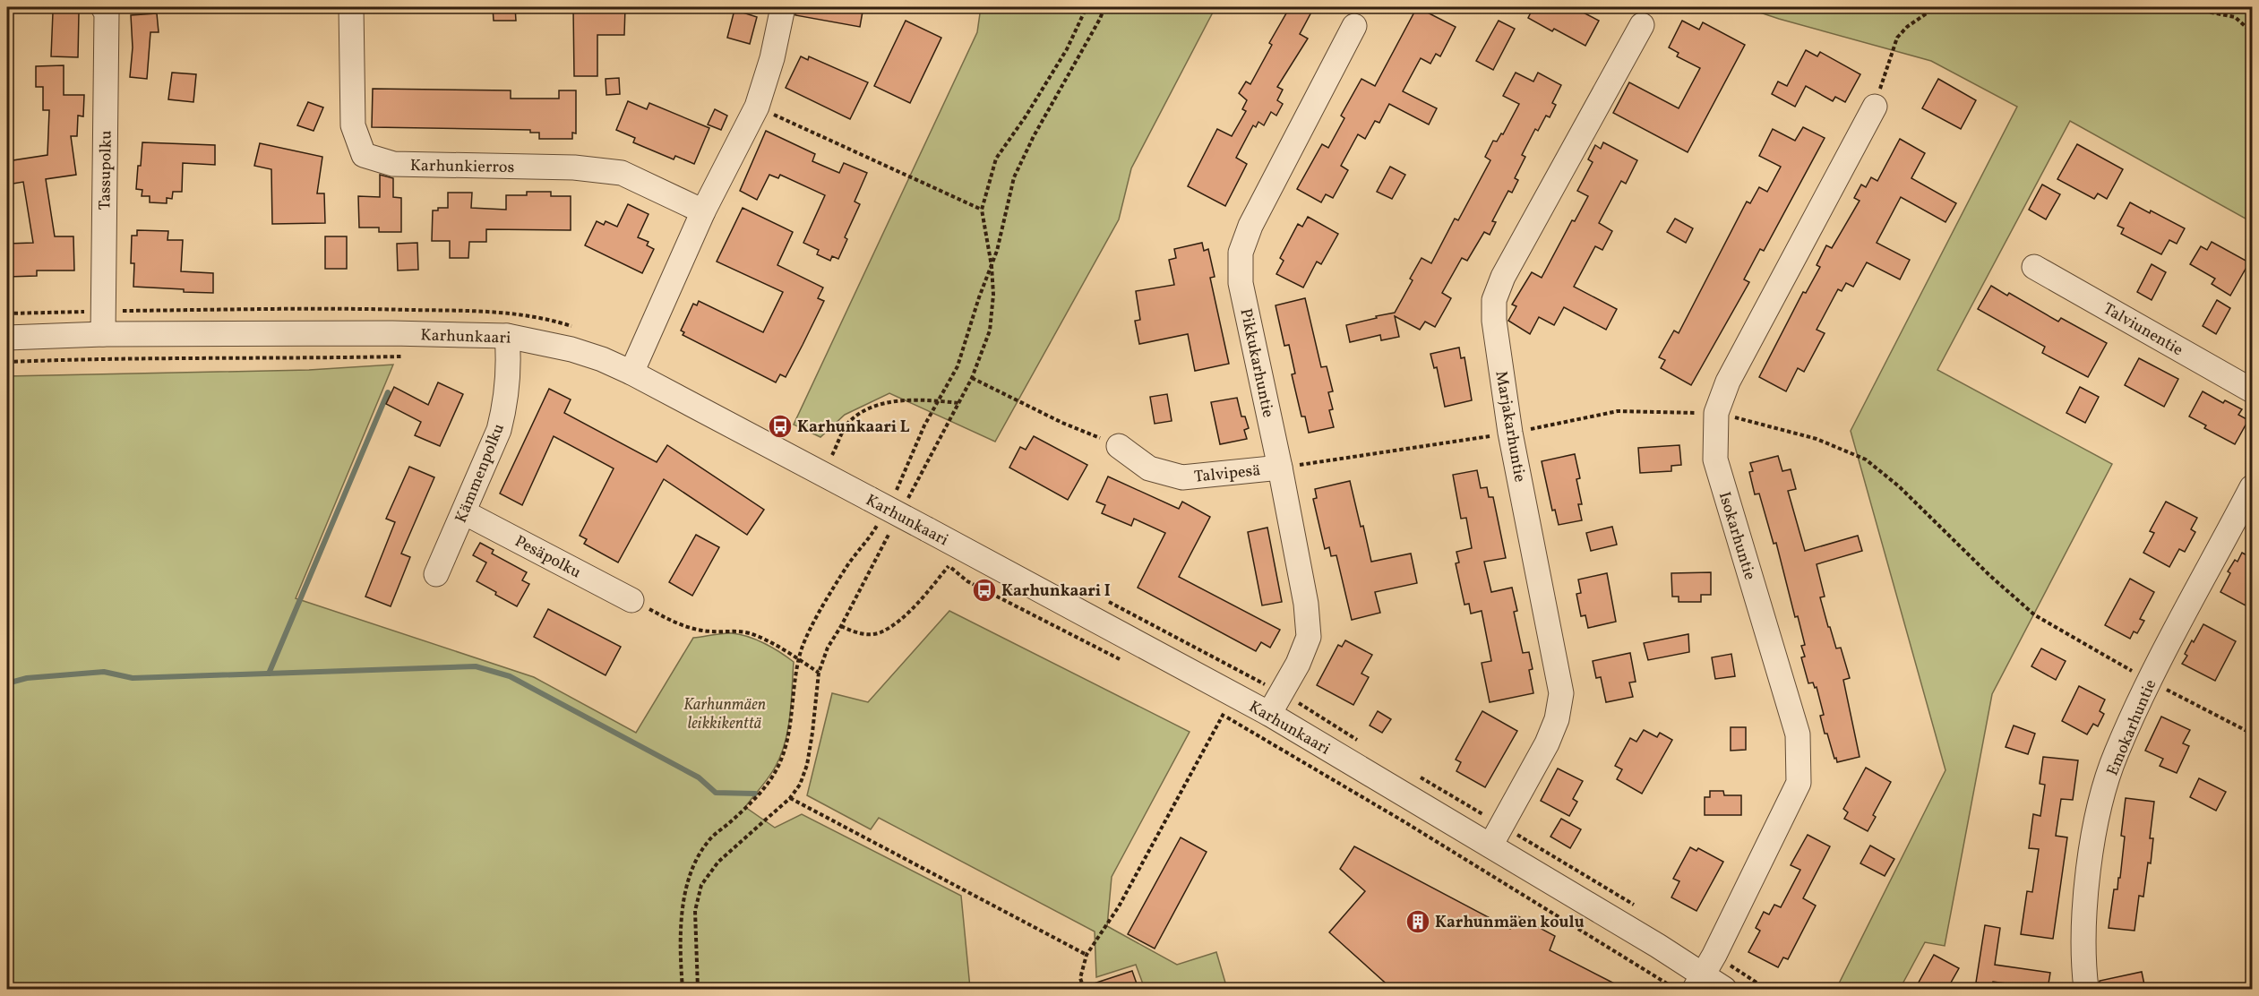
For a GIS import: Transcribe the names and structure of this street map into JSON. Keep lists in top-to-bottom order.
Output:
{
  "streets": {
    "street": [
      "Karhunkierros",
      "Tassupolku",
      "Talviunentie",
      "Karhunkaari",
      "Pikkukarhuntie",
      "Marjakarhuntie",
      "Kämmenpolku",
      "Talvipesä",
      "Isokarhuntie",
      "Pesäpolku",
      "Emokarhuntie"
    ]
  },
  "crossings": [
    ["Tassupolku", "Karhunkaari"],
    ["Karhunkaari", "Pikkukarhuntie"],
    ["Karhunkaari", "Marjakarhuntie"],
    ["Karhunkaari", "Kämmenpolku"],
    ["Karhunkaari", "Isokarhuntie"],
    ["Pikkukarhuntie", "Talvipesä"],
    ["Kämmenpolku", "Pesäpolku"]
  ],
  "parks": ["Karhunmäen leikkikenttä"],
  "places": {
    "bus stop": ["Karhunkaari L", "Karhunkaari I"],
    "building": ["Karhunmäen koulu"]
  }
}
